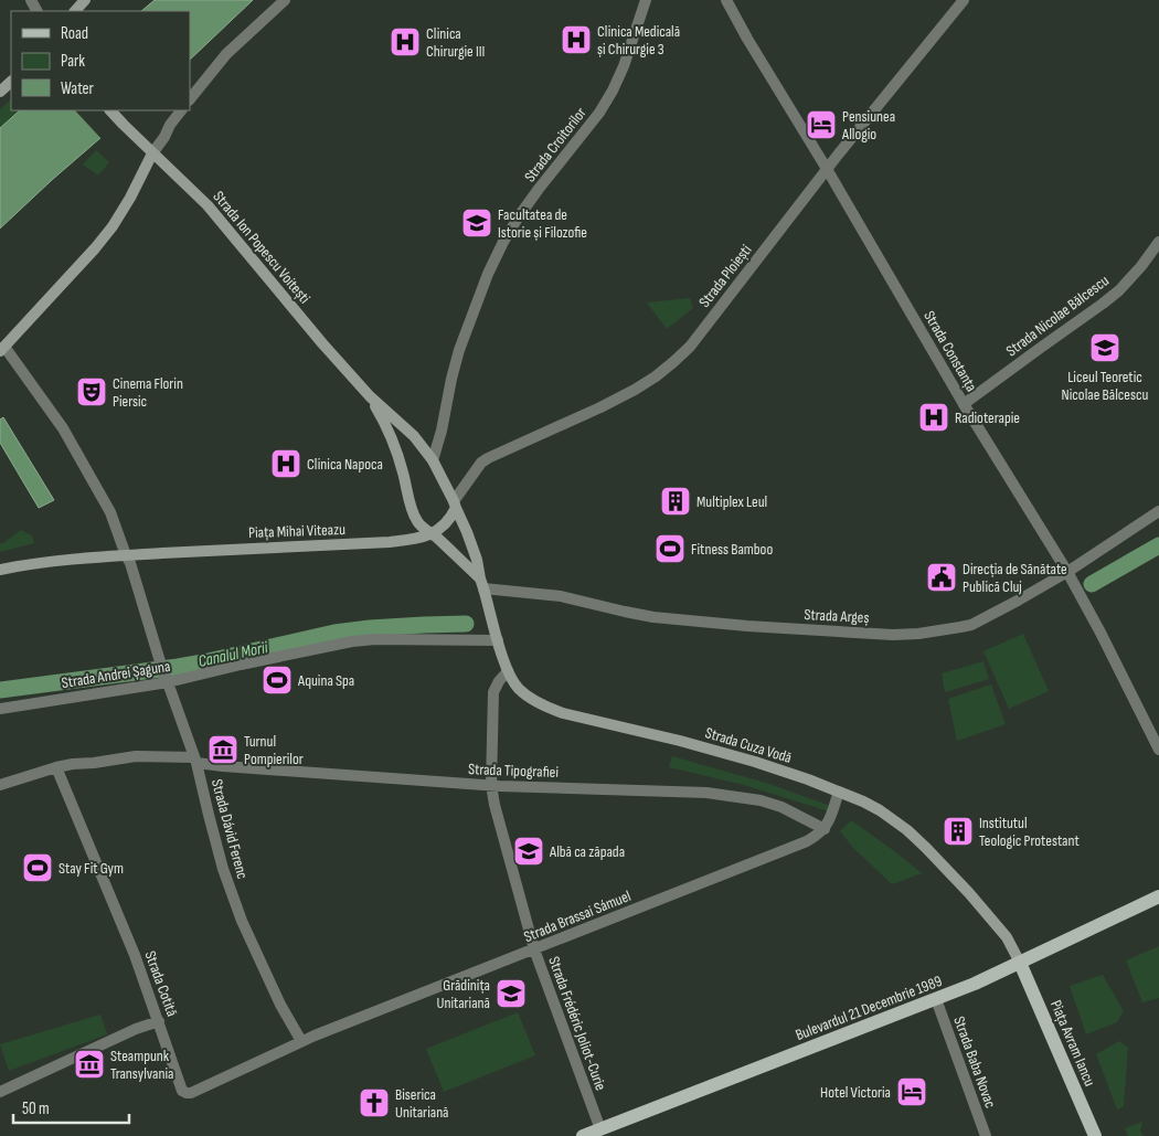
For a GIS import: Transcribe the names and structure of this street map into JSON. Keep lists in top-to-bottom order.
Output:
{
  "streets": {
    "main road": [
      "Strada Ion Popescu Voitești",
      "Piața Mihai Viteazu",
      "Strada Cuza Vodă",
      "Bulevardul 21 Decembrie 1989",
      "Piața Avram Iancu"
    ],
    "street": [
      "Strada Croitorilor",
      "Strada Ploiești",
      "Strada Nicolae Bălcescu",
      "Strada Constanța",
      "Strada Argeș",
      "Strada Andrei Șaguna",
      "Strada Tipografiei",
      "Strada Dávid Ferenc",
      "Strada Brassai Sámuel",
      "Strada Cotită",
      "Strada Frédéric Joliot-Curie",
      "Strada Baba Novac"
    ]
  },
  "crossings": [
    ["Strada Croitorilor", "Strada Ion Popescu Voitești"],
    ["Strada Ion Popescu Voitești", "Strada Ploiești"],
    ["Strada Ion Popescu Voitești", "Piața Mihai Viteazu"],
    ["Strada Ion Popescu Voitești", "Strada Cuza Vodă"],
    ["Strada Ploiești", "Strada Constanța"],
    ["Strada Ploiești", "Piața Mihai Viteazu"],
    ["Strada Ploiești", "Strada Cuza Vodă"],
    ["Strada Nicolae Bălcescu", "Strada Constanța"],
    ["Strada Constanța", "Strada Argeș"],
    ["Piața Mihai Viteazu", "Strada Cuza Vodă"],
    ["Piața Mihai Viteazu", "Strada Dávid Ferenc"],
    ["Strada Argeș", "Strada Cuza Vodă"],
    ["Strada Andrei Șaguna", "Strada Cuza Vodă"],
    ["Strada Andrei Șaguna", "Strada Dávid Ferenc"],
    ["Strada Cuza Vodă", "Bulevardul 21 Decembrie 1989"],
    ["Strada Cuza Vodă", "Strada Frédéric Joliot-Curie"],
    ["Strada Cuza Vodă", "Piața Avram Iancu"],
    ["Strada Tipografiei", "Strada Dávid Ferenc"],
    ["Strada Tipografiei", "Strada Brassai Sámuel"],
    ["Strada Tipografiei", "Strada Cotită"],
    ["Strada Tipografiei", "Strada Frédéric Joliot-Curie"],
    ["Strada Dávid Ferenc", "Strada Brassai Sámuel"],
    ["Strada Dávid Ferenc", "Strada Cotită"],
    ["Strada Brassai Sámuel", "Strada Cotită"],
    ["Strada Brassai Sámuel", "Strada Frédéric Joliot-Curie"],
    ["Bulevardul 21 Decembrie 1989", "Strada Frédéric Joliot-Curie"],
    ["Bulevardul 21 Decembrie 1989", "Piața Avram Iancu"],
    ["Bulevardul 21 Decembrie 1989", "Strada Baba Novac"]
  ],
  "water": ["Canalul Morii"],
  "places": {
    "hospital": [
      "Clinica Medicală și Chirurgie 3",
      "Clinica Chirurgie III",
      "Radioterapie",
      "Clinica Napoca"
    ],
    "hotel": ["Pensiunea Allogio", "Hotel Victoria"],
    "school or university": [
      "Facultatea de Istorie și Filozofie",
      "Liceul Teoretic Nicolae Bălcescu",
      "Albă ca zăpada",
      "Grădinița Unitariană"
    ],
    "theatre": ["Cinema Florin Piersic"],
    "building": ["Multiplex Leul", "Institutul Teologic Protestant"],
    "sports": ["Fitness Bamboo", "Aquina Spa", "Stay Fit Gym"],
    "public building": ["Direcția de Sănătate Publică Cluj"],
    "museum": ["Turnul Pompierilor", "Steampunk Transylvania"],
    "church": ["Biserica Unitariană"]
  },
  "legend": ["Road", "Park", "Water"],
  "scale_bar": "50 m"
}
